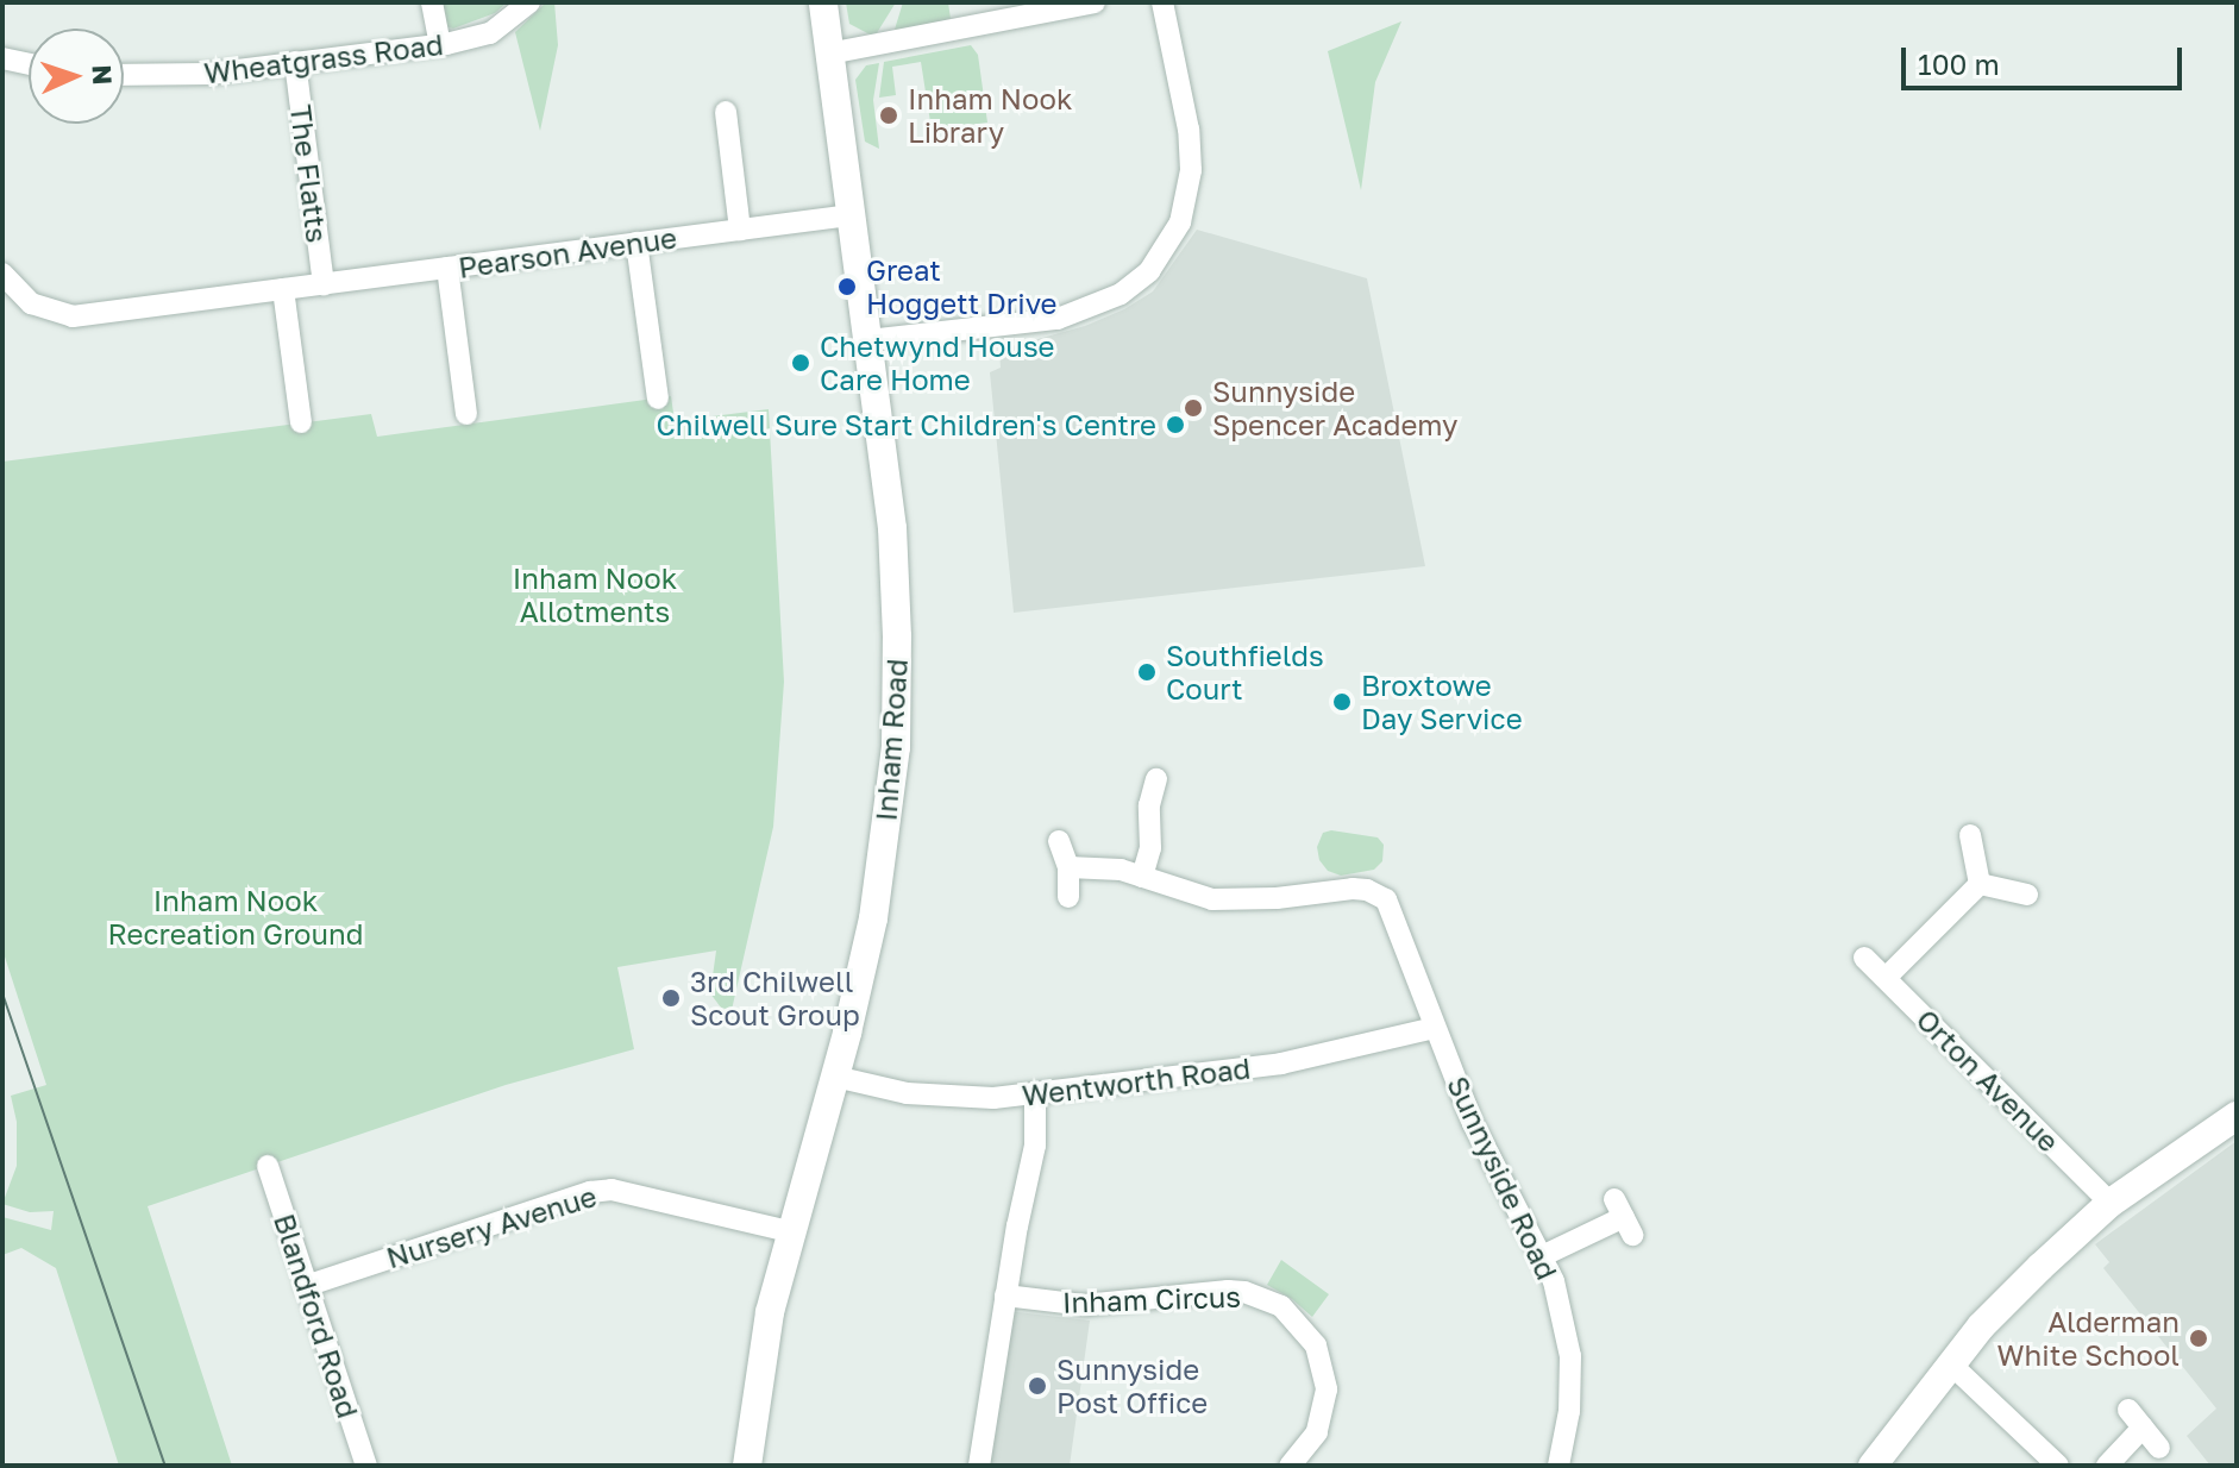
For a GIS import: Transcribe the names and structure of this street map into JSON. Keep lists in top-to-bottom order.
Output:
{
  "streets": {
    "street": [
      "Wheatgrass Road",
      "The Flatts",
      "Pearson Avenue",
      "Inham Road",
      "Orton Avenue",
      "Wentworth Road",
      "Sunnyside Road",
      "Nursery Avenue",
      "Inham Circus",
      "Blandford Road"
    ]
  },
  "crossings": [
    ["Wheatgrass Road", "The Flatts"],
    ["The Flatts", "Pearson Avenue"],
    ["Pearson Avenue", "Inham Road"],
    ["Inham Road", "Wentworth Road"],
    ["Inham Road", "Nursery Avenue"],
    ["Wentworth Road", "Sunnyside Road"],
    ["Nursery Avenue", "Blandford Road"]
  ],
  "parks": ["Inham Nook Allotments", "Inham Nook Recreation Ground"],
  "places": [
    "Inham Nook Library",
    "Great Hoggett Drive",
    "Chetwynd House Care Home",
    "Sunnyside Spencer Academy",
    "Chilwell Sure Start Children's Centre",
    "Southfields Court",
    "Broxtowe Day Service",
    "3rd Chilwell Scout Group",
    "Alderman White School",
    "Sunnyside Post Office"
  ],
  "scale_bar": "100 m",
  "north": "right"
}
